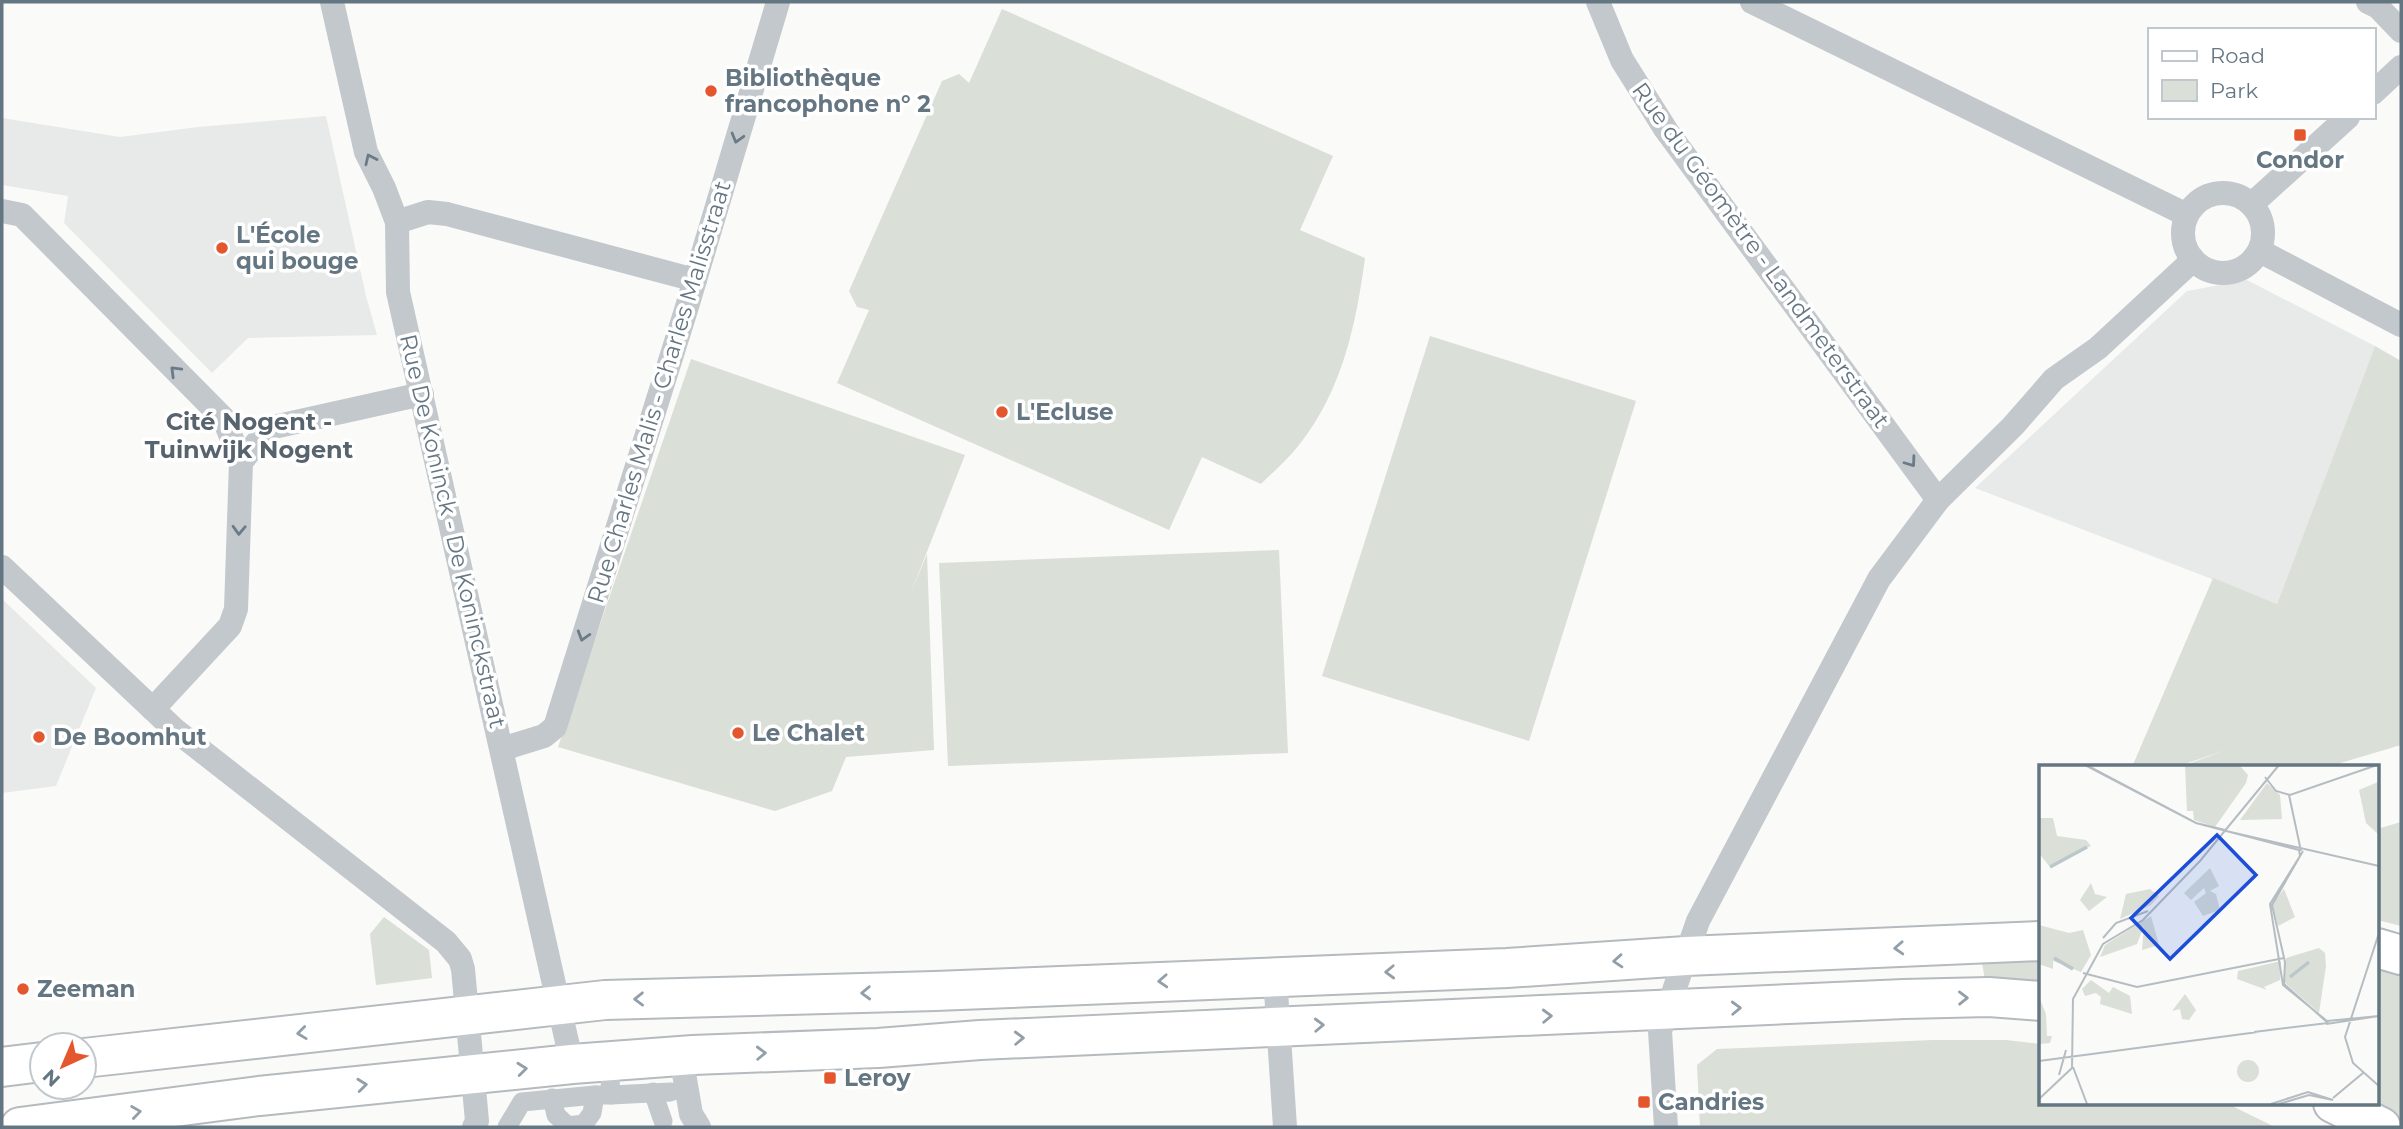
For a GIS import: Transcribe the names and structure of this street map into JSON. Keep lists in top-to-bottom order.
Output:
{
  "streets": {
    "street": ["Rue du Géomètre - Landmeterstraat", "Rue Charles Malis - Charles Malisstraat", "Rue De Koninck - De Koninckstraat"]
  },
  "crossings": [
    ["Rue Charles Malis - Charles Malisstraat", "Rue De Koninck - De Koninckstraat"]
  ],
  "one_way": ["Rue du Géomètre - Landmeterstraat", "Rue Charles Malis - Charles Malisstraat"],
  "districts": ["Cité Nogent - Tuinwijk Nogent"],
  "places": {
    "other": [
      "Bibliothèque francophone n° 2",
      "L'École qui bouge",
      "L'Ecluse",
      "Le Chalet",
      "De Boomhut",
      "Zeeman"
    ],
    "transit": ["Condor", "Leroy", "Candries"]
  },
  "legend": ["Road", "Park"],
  "north": "bottom left"
}
